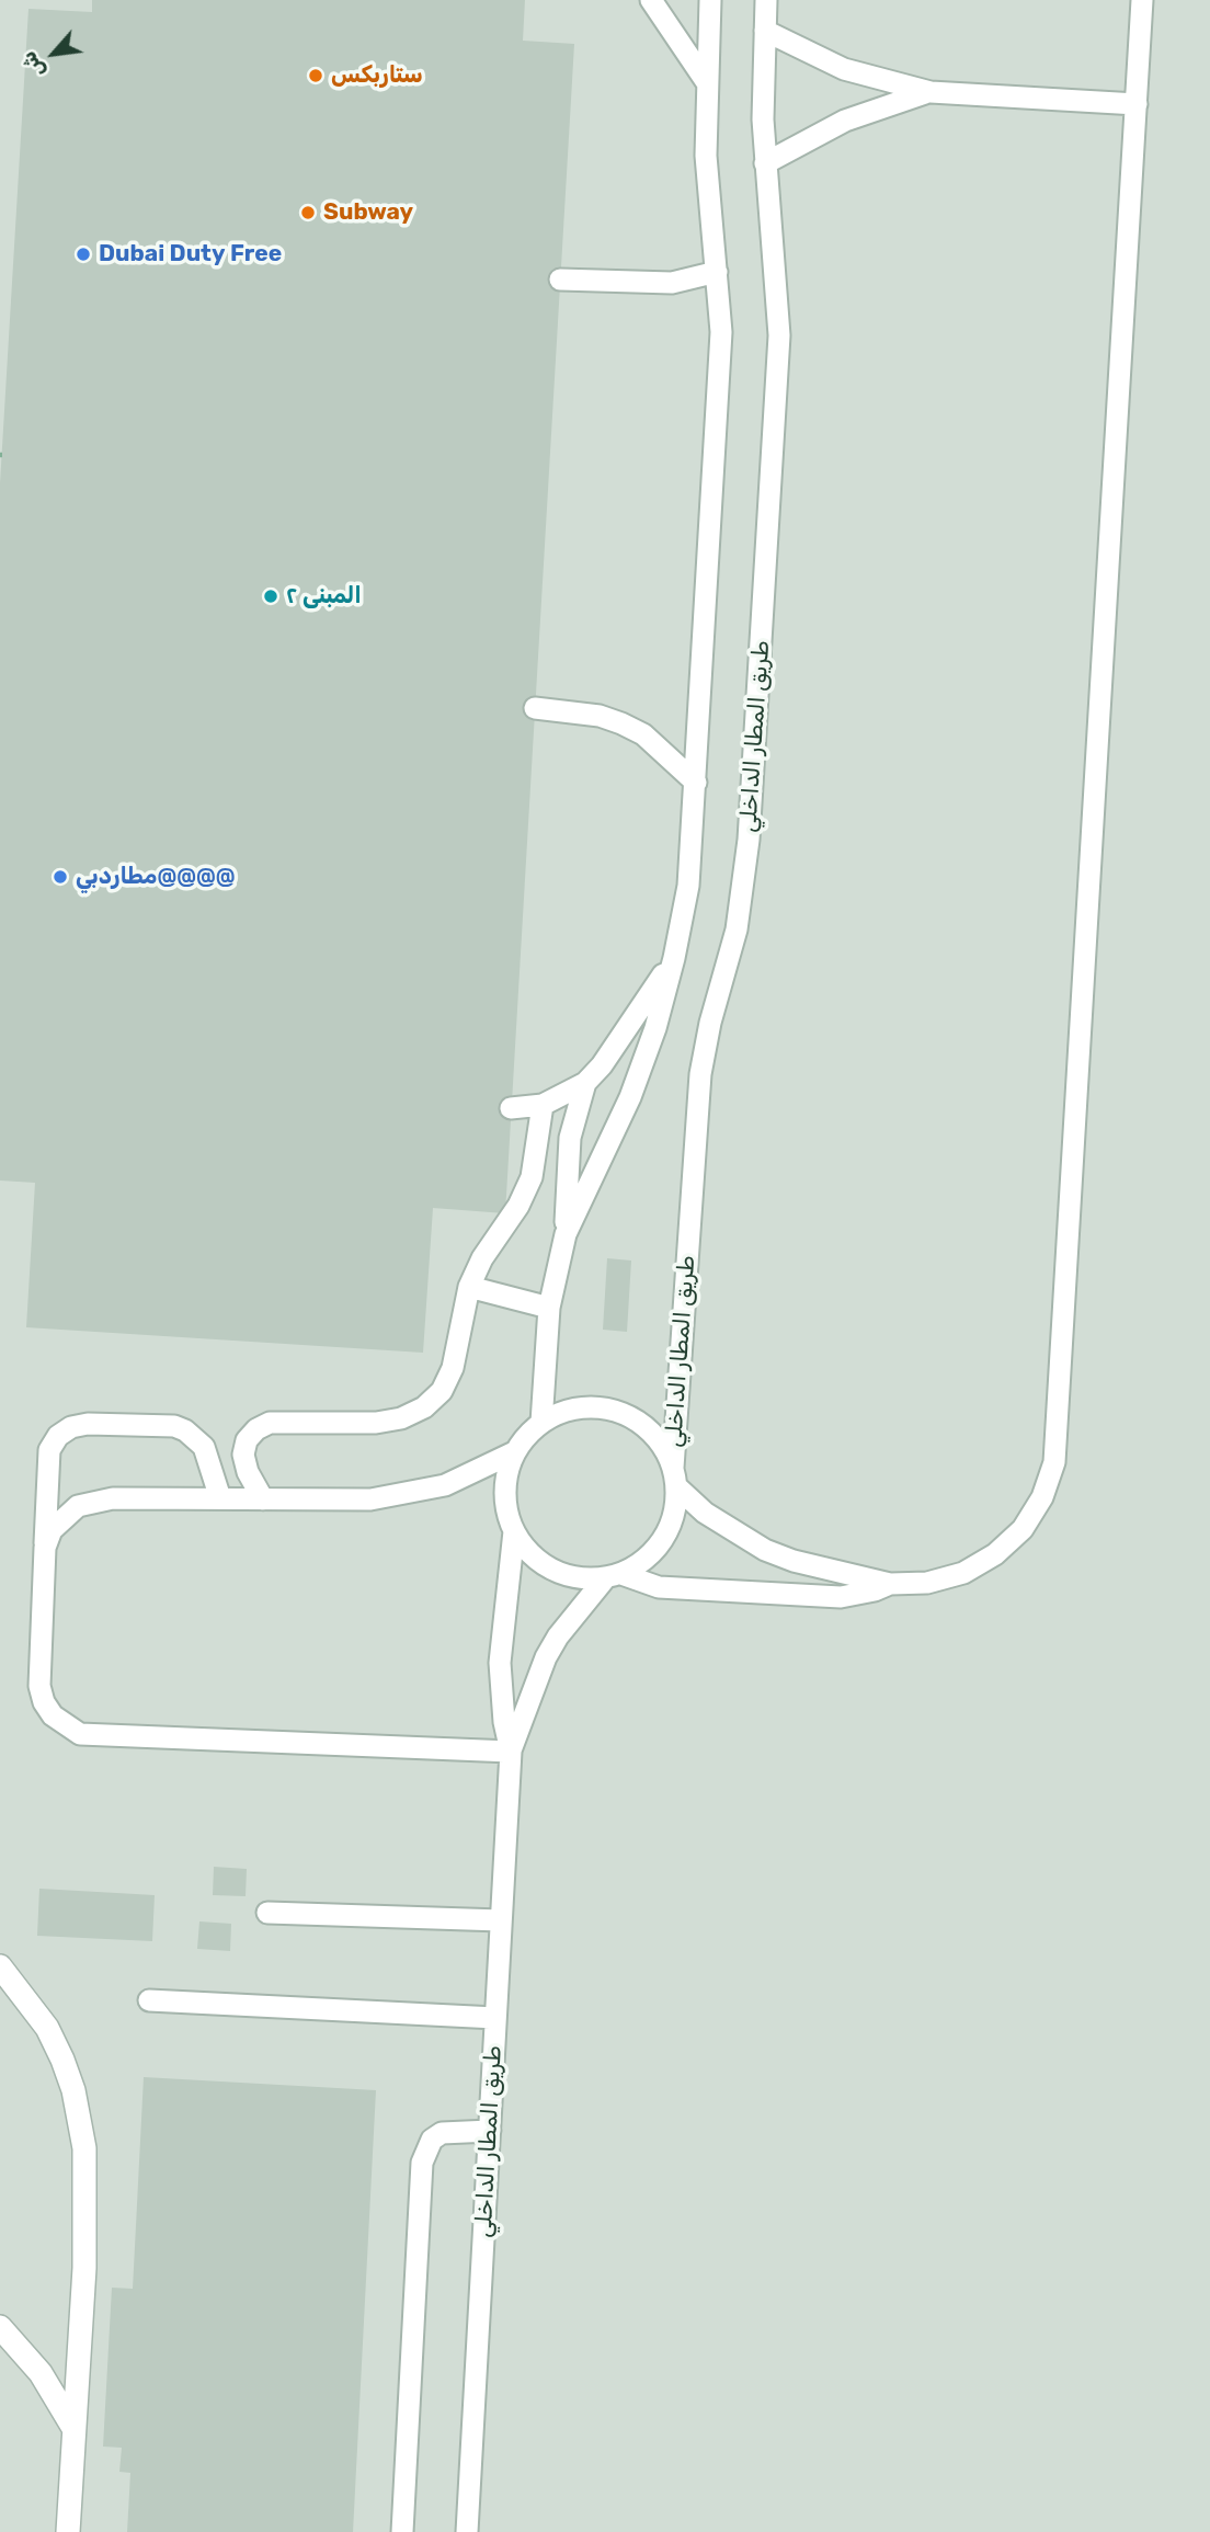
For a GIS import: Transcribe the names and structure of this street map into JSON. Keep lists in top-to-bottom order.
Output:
{
  "streets": {
    "lane": ["طريق المطار الداخلي"]
  },
  "places": [
    "ستاربكس",
    "Subway",
    "Dubai Duty Free",
    "المبنى ٢",
    "مطاردبي@@@@"
  ],
  "north": "bottom left"
}
